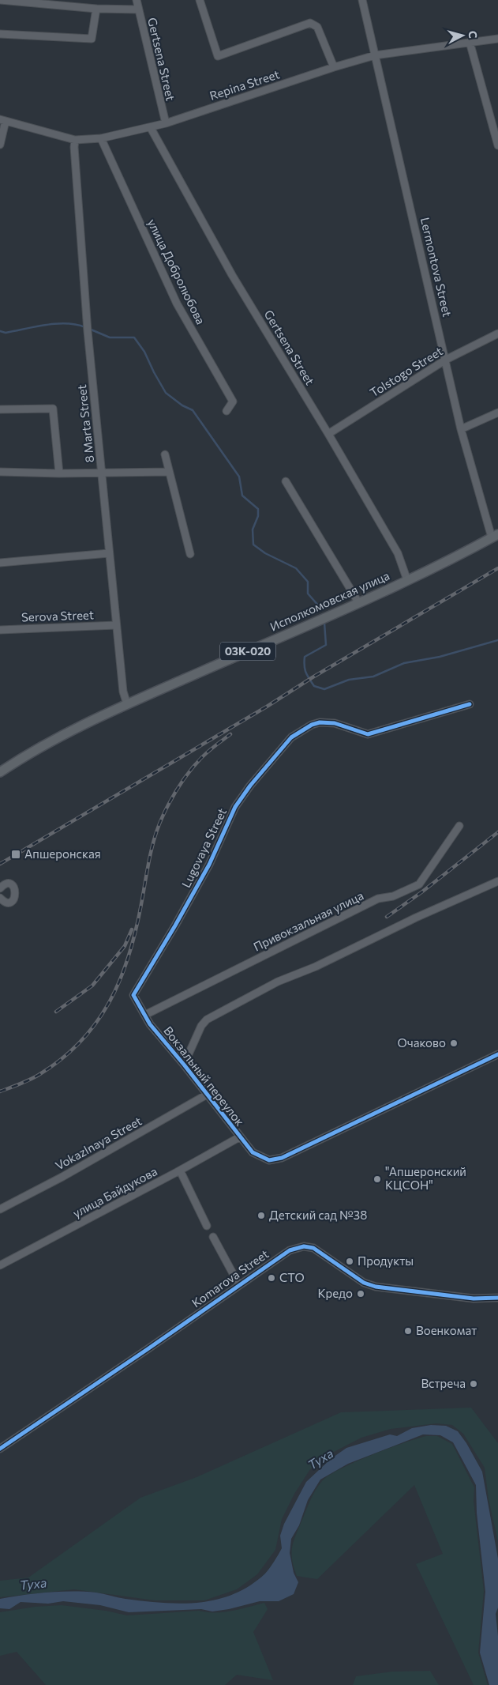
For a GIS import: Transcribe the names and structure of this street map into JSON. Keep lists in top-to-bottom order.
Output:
{
  "streets": {
    "main road": ["Исполкомовская улица", "03К-020"],
    "street": [
      "Gertsena Street",
      "Repina Street",
      "Lermontova Street",
      "улица Добролюбова",
      "Tolstogo Street",
      "8 Marta Street",
      "Serova Street",
      "Lugovaya Street",
      "Привокзальная улица",
      "Вокзальный переулок",
      "Vokazlnaya Street",
      "улица Байдукова",
      "Komarova Street"
    ]
  },
  "crossings": [
    ["Gertsena Street", "Repina Street"],
    ["Gertsena Street", "Tolstogo Street"],
    ["Gertsena Street", "Исполкомовская улица"],
    ["Repina Street", "Lermontova Street"],
    ["Repina Street", "улица Добролюбова"],
    ["Repina Street", "8 Marta Street"],
    ["Lermontova Street", "Tolstogo Street"],
    ["Lermontova Street", "Исполкомовская улица"],
    ["8 Marta Street", "Исполкомовская улица"],
    ["8 Marta Street", "Serova Street"],
    ["Lugovaya Street", "Вокзальный переулок"],
    ["Привокзальная улица", "Вокзальный переулок"],
    ["Вокзальный переулок", "Vokazlnaya Street"],
    ["Вокзальный переулок", "улица Байдукова"]
  ],
  "water": ["Туха"],
  "places": {
    "transit": ["Апшеронская"],
    "other": [
      "Очаково",
      "\"Апшеронский КЦСОН\"",
      "Детский сад №38",
      "Продукты",
      "СТО",
      "Кредо",
      "Военкомат",
      "Встреча"
    ]
  },
  "north": "right"
}
